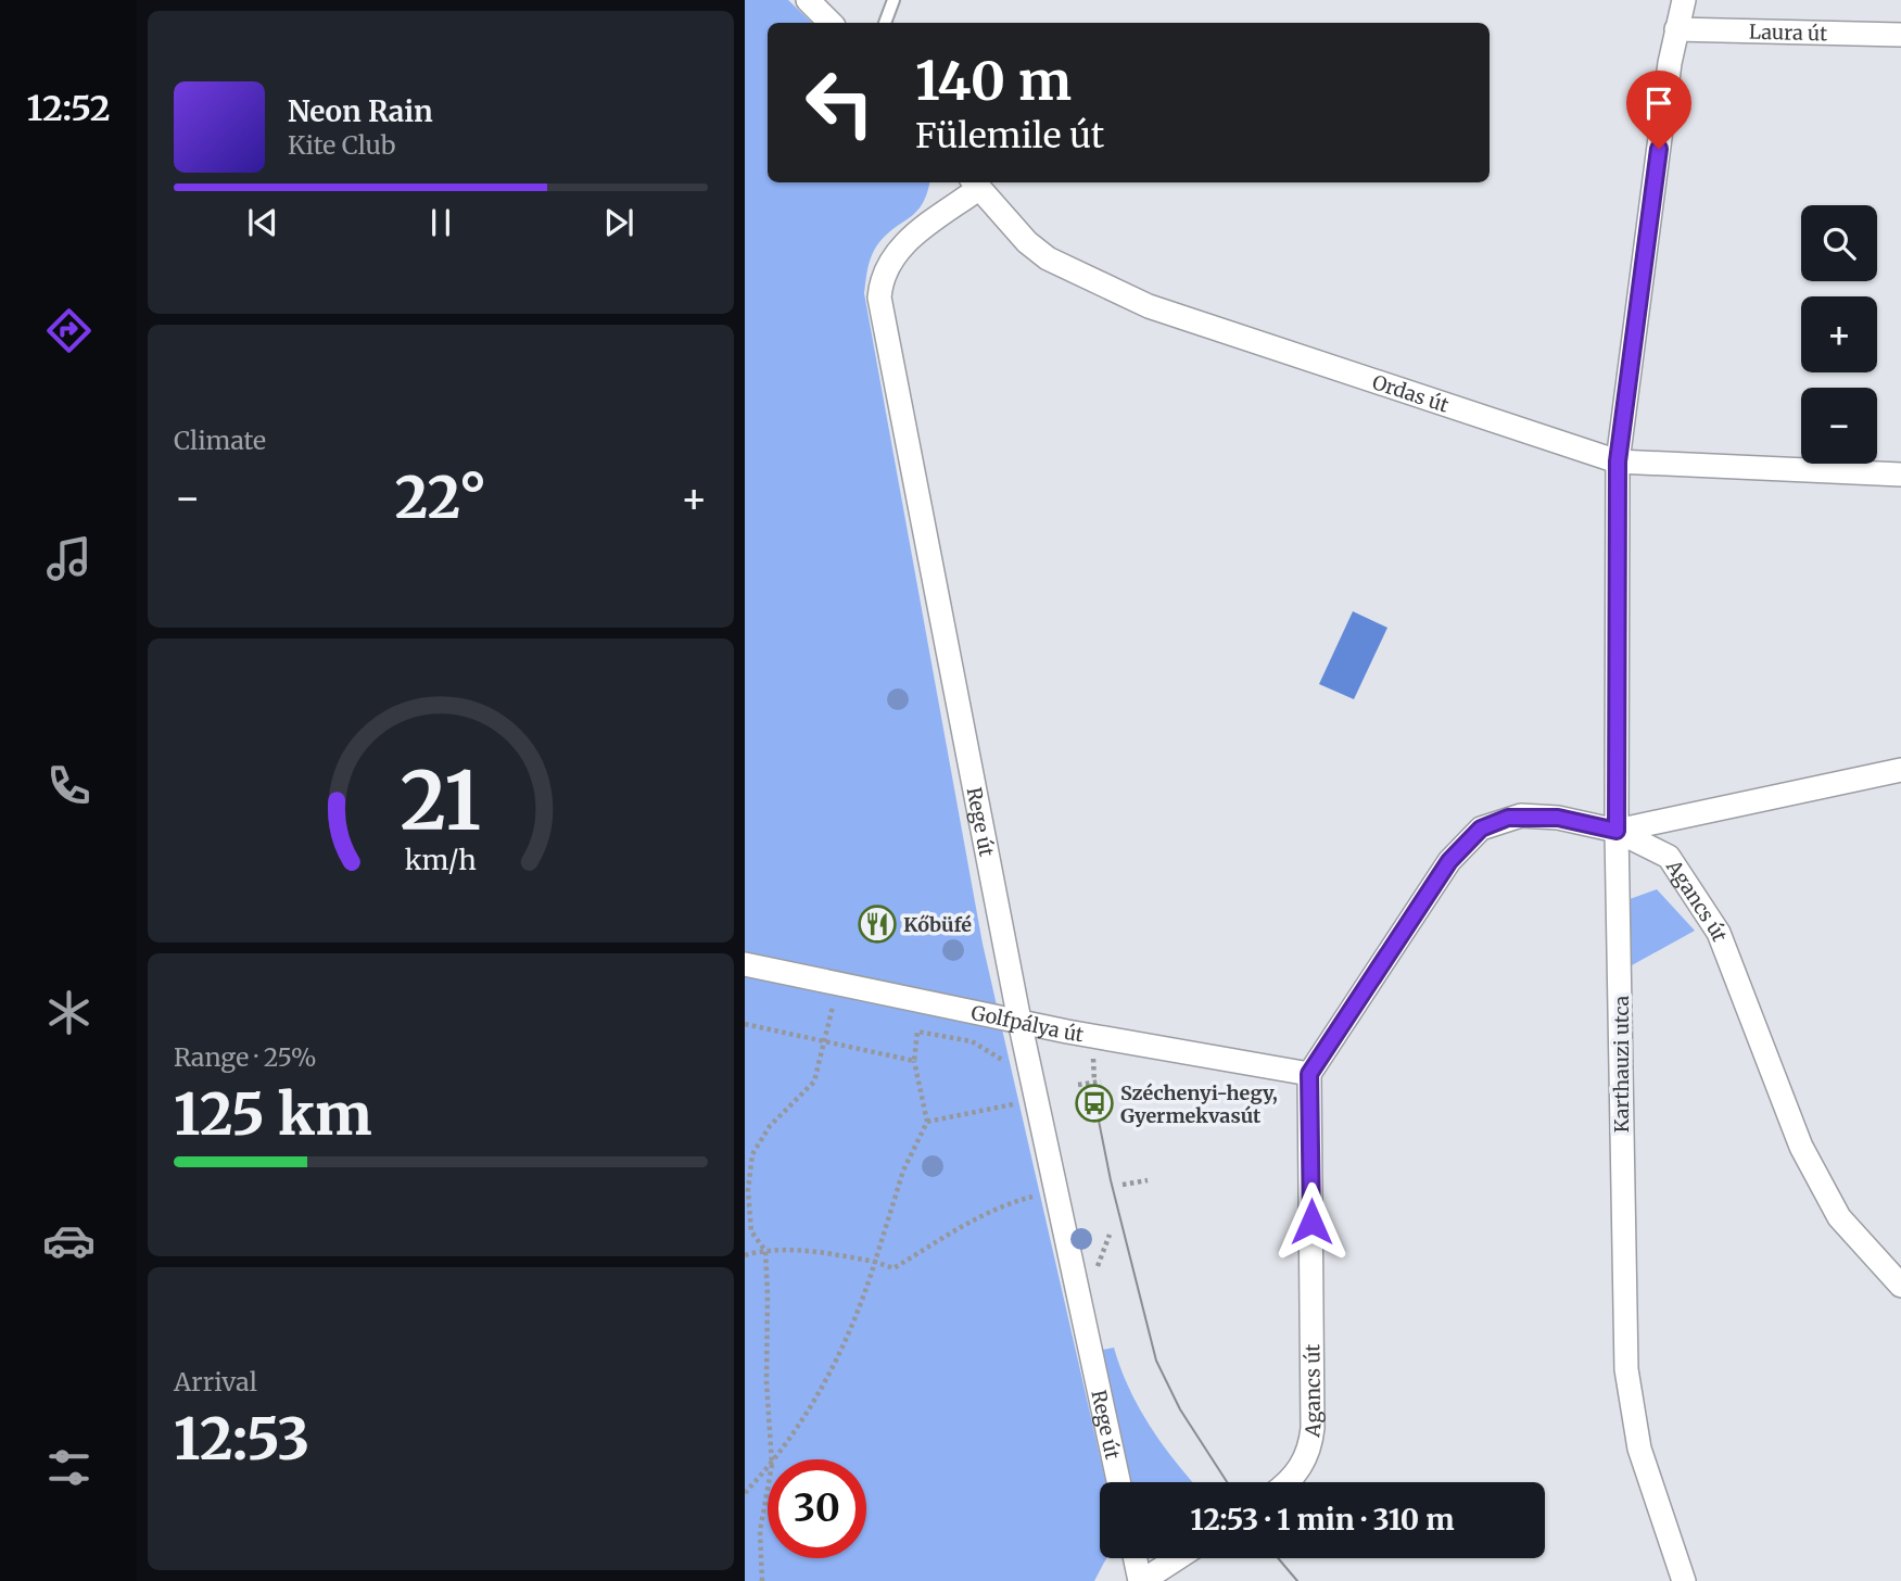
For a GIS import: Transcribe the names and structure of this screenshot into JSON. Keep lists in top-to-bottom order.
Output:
{
  "streets": {
    "street": [
      "Laura út",
      "Ordas út",
      "Rege út",
      "Agancs út",
      "Golfpálya út",
      "Karthauzi utca"
    ]
  },
  "crossings": [
    ["Laura út", "Karthauzi utca"],
    ["Ordas út", "Rege út"],
    ["Ordas út", "Karthauzi utca"],
    ["Rege út", "Golfpálya út"],
    ["Agancs út", "Golfpálya út"],
    ["Agancs út", "Karthauzi utca"]
  ],
  "places": {
    "restaurant": ["Kőbüfé"],
    "bus stop": ["Széchenyi-hegy, Gyermekvasút"]
  },
  "page": {
    "tabs": "12:52",
    "turn": ["140 m", "Fülemile út"],
    "song": ["Neon Rain", "Kite Club"],
    "map_buttons": ["+", "−"],
    "tile": [
      "Climate",
      ["Range · 25%", "125 km"],
      ["Arrival", "12:53"]
    ],
    "heat": ["−", "22°", "+"],
    "limit": "30",
    "trip": "12:53 · 1 min · 310 m",
    "gauge": ["21", "km/h"]
  }
}
